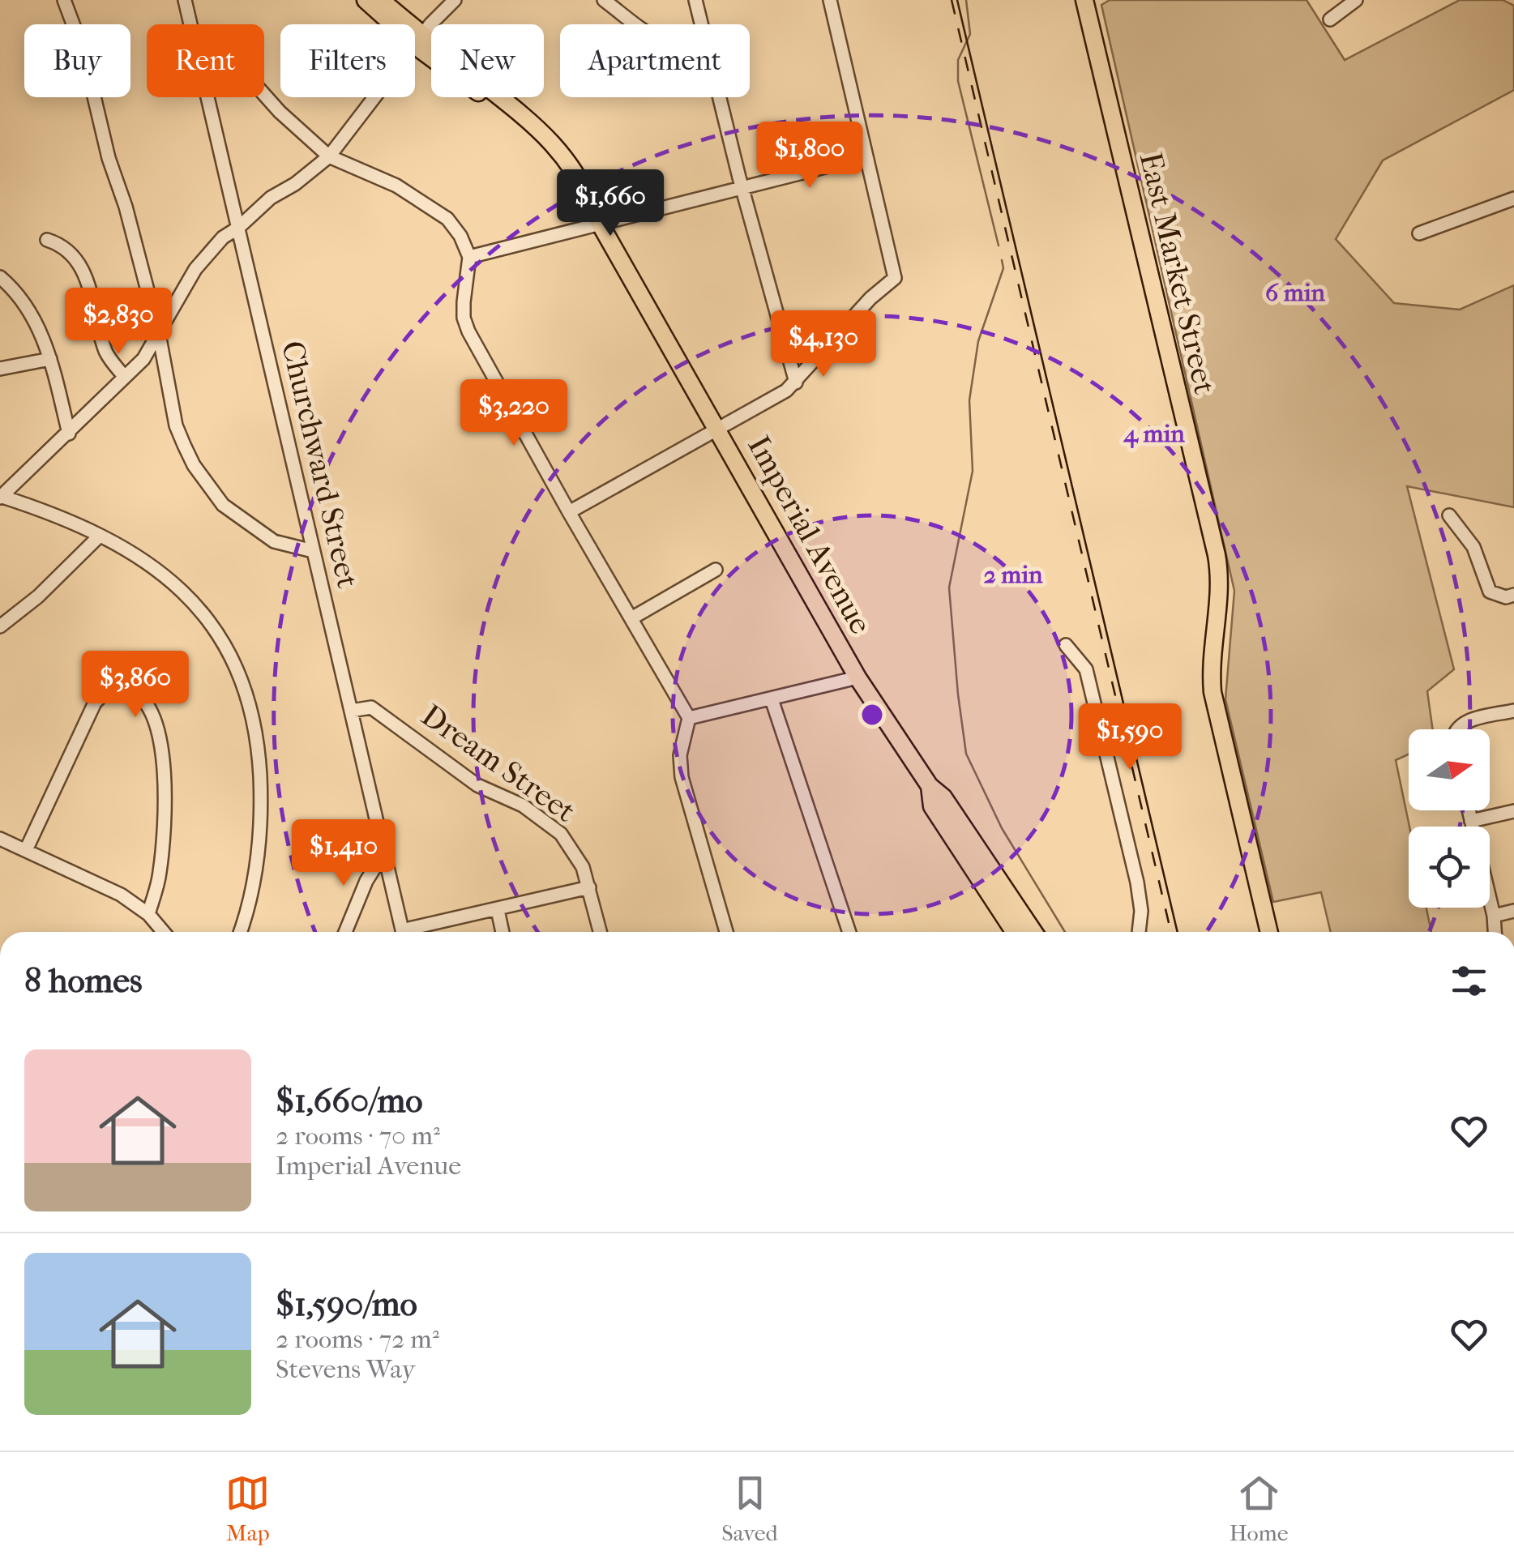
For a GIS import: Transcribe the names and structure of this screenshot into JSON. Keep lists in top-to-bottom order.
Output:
{
  "streets": {
    "main road": ["East Market Street", "Imperial Avenue"],
    "street": ["Churchward Street", "Dream Street"]
  },
  "crossings": [
    ["Churchward Street", "Dream Street"]
  ],
  "north": "right",
  "page": {
    "chip": [
      "Buy",
      "Rent",
      "Filters",
      "New",
      "Apartment"
    ],
    "price": [
      "$1,800",
      "$1,660",
      "$2,830",
      "$4,130",
      "$3,220",
      "$3,860",
      "$1,590",
      "$1,410"
    ],
    "heading": "8 homes",
    "list": [
      {
        "name": "$1,660/mo",
        "note": "2 rooms · 70 m² · Imperial Avenue"
      },
      {
        "name": "$1,590/mo",
        "note": "2 rooms · 72 m² · Stevens Way"
      }
    ],
    "tabs": ["Map", "Saved", "Home"]
  },
  "rings": ["6 min", "4 min", "2 min"]
}
